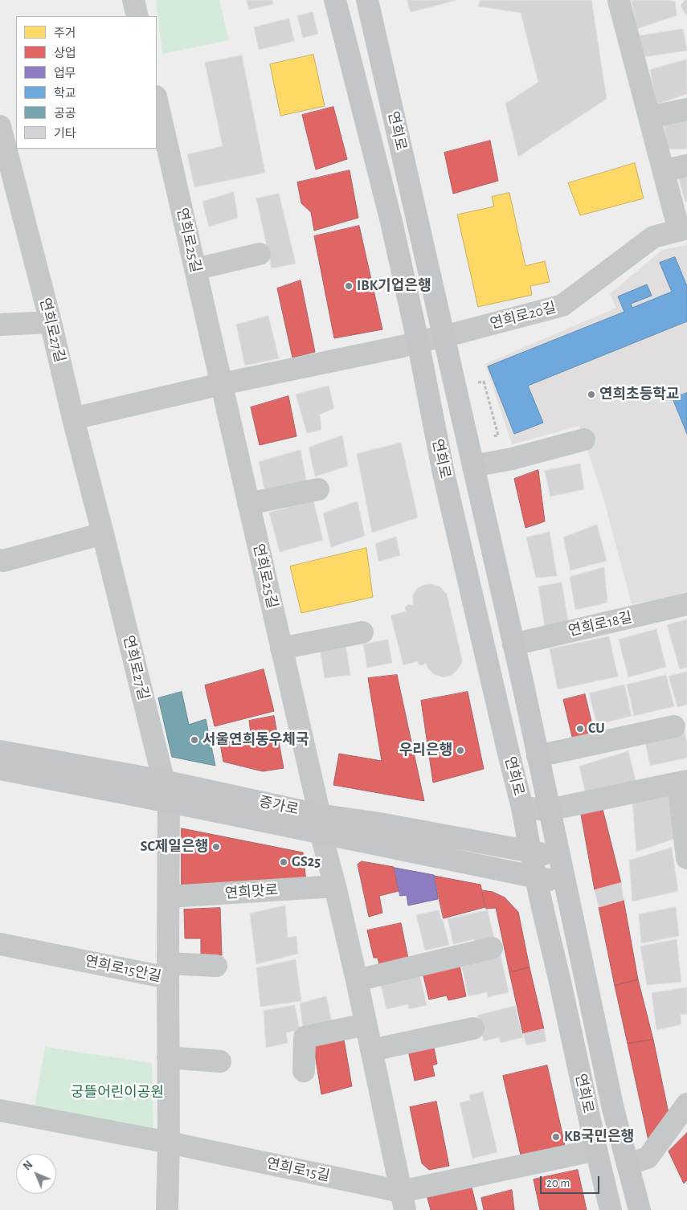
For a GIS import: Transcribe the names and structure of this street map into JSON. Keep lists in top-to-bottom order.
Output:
{
  "streets": {
    "main road": ["연희로", "증가로"],
    "street": [
      "연희로25길",
      "연희로20길",
      "연희로27길",
      "연희로18길",
      "연희맛로",
      "연희로15안길",
      "연희로15길"
    ]
  },
  "crossings": [
    ["연희로", "연희로20길"],
    ["연희로", "연희로18길"],
    ["연희로", "증가로"],
    ["연희로", "연희로15길"],
    ["연희로25길", "증가로"],
    ["연희로27길", "증가로"],
    ["연희로15안길", "연희로15길"]
  ],
  "parks": ["궁뜰어린이공원"],
  "places": [
    "IBK기업은행",
    "연희초등학교",
    "CU",
    "서울연희동우체국",
    "우리은행",
    "SC제일은행",
    "GS25",
    "KB국민은행"
  ],
  "legend": [
    "주거",
    "상업",
    "업무",
    "학교",
    "공공",
    "기타"
  ],
  "scale_bar": "20 m",
  "north": "top left"
}
